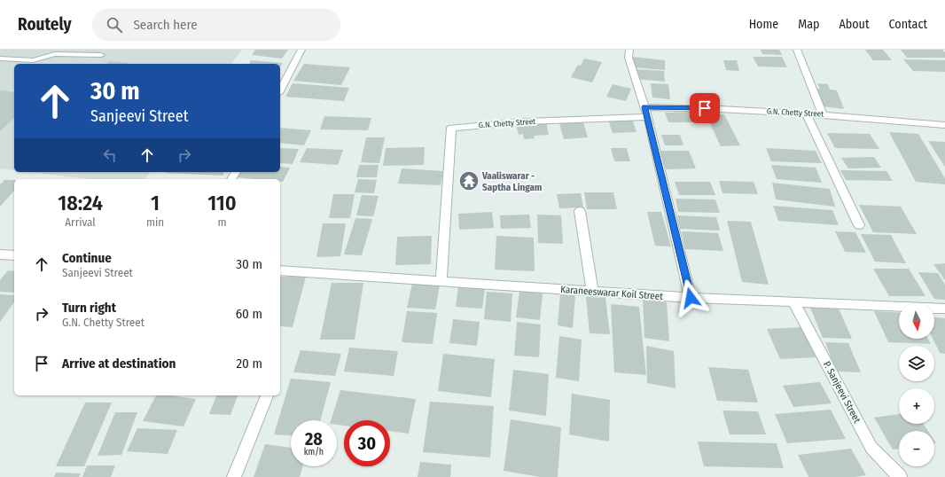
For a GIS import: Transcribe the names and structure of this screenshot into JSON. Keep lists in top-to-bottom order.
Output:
{
  "streets": {
    "street": ["G.N. Chetty Street", "Karaneeswarar Koil Street", "P. Sanjeevi Street"]
  },
  "crossings": [
    ["G.N. Chetty Street", "Karaneeswarar Koil Street"],
    ["Karaneeswarar Koil Street", "P. Sanjeevi Street"]
  ],
  "places": {
    "temple": ["Vaaliswarar - Saptha Lingam"]
  },
  "north": "bottom",
  "page": {
    "header": "Routely",
    "search": "Search here",
    "nav": [
      "Home",
      "Map",
      "About",
      "Contact"
    ],
    "turn": ["30 m", "Sanjeevi Street"],
    "eta": [
      "18:24",
      "Arrival",
      "1",
      "min",
      "110",
      "m"
    ],
    "list": [
      {
        "name": "Continue",
        "note": "Sanjeevi Street",
        "value": "30 m"
      },
      {
        "name": "Turn right",
        "note": "G.N. Chetty Street",
        "value": "60 m"
      },
      {
        "name": "Arrive at destination",
        "value": "20 m"
      }
    ],
    "map_buttons": ["+", "−"],
    "speed": "28 km/h",
    "limit": "30"
  }
}
